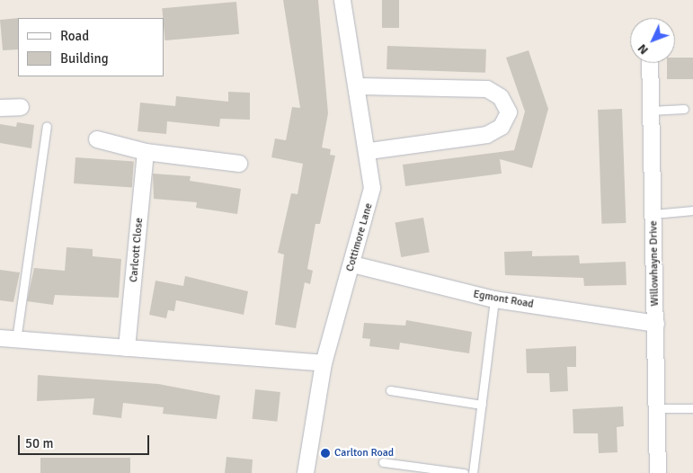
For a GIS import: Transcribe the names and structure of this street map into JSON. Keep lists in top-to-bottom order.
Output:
{
  "streets": {
    "street": [
      "Cottimore Lane",
      "Carlcott Close",
      "Willowhayne Drive",
      "Egmont Road"
    ]
  },
  "crossings": [
    ["Cottimore Lane", "Egmont Road"],
    ["Willowhayne Drive", "Egmont Road"]
  ],
  "places": ["Carlton Road"],
  "legend": ["Road", "Building"],
  "scale_bar": "50 m",
  "north": "bottom left"
}
